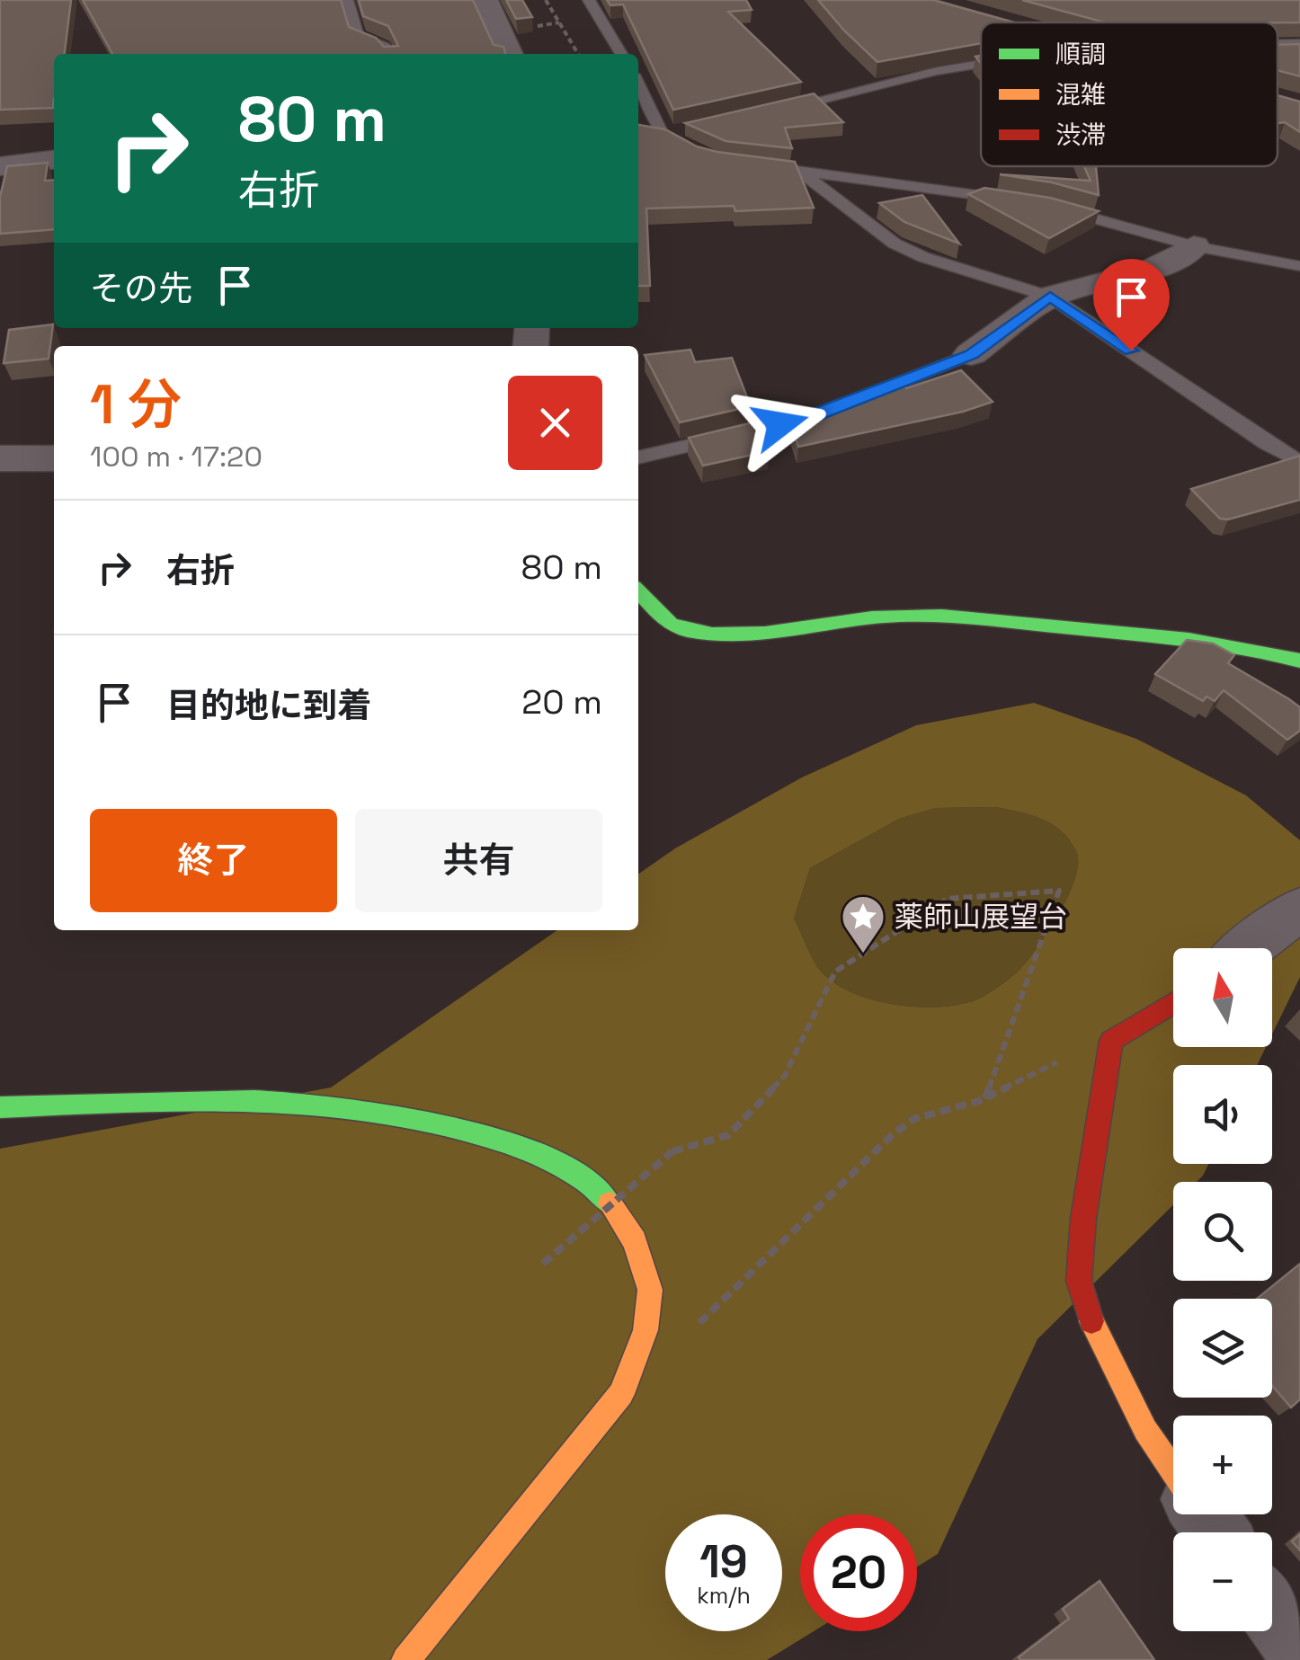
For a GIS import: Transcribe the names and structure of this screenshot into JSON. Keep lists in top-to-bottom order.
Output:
{
  "places": {
    "place": ["薬師山展望台"]
  },
  "legend": ["順調", "混雑", "渋滞"],
  "north": "top",
  "page": {
    "turn": ["80 m", "右折"],
    "then": "その先",
    "heading": ["1 分", "100 m · 17:20"],
    "list": [
      {
        "name": "右折",
        "value": "80 m"
      },
      {
        "name": "目的地に到着",
        "value": "20 m"
      }
    ],
    "buttons": ["終了", "共有"],
    "map_buttons": ["+", "−"],
    "speed": "19 km/h",
    "limit": "20"
  }
}
